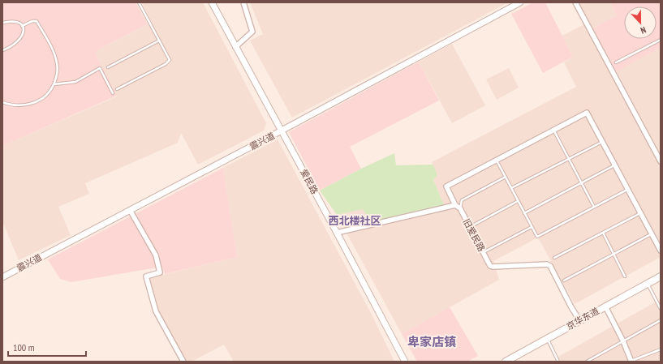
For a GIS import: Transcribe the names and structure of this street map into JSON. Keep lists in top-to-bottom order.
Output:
{
  "streets": {
    "main road": ["京华东道"],
    "street": ["震兴道", "爱民路", "旧爱民路"]
  },
  "crossings": [
    ["震兴道", "爱民路"],
    ["旧爱民路", "京华东道"]
  ],
  "districts": ["西北楼社区", "卑家店镇"],
  "scale_bar": "100 m",
  "north": "bottom"
}
